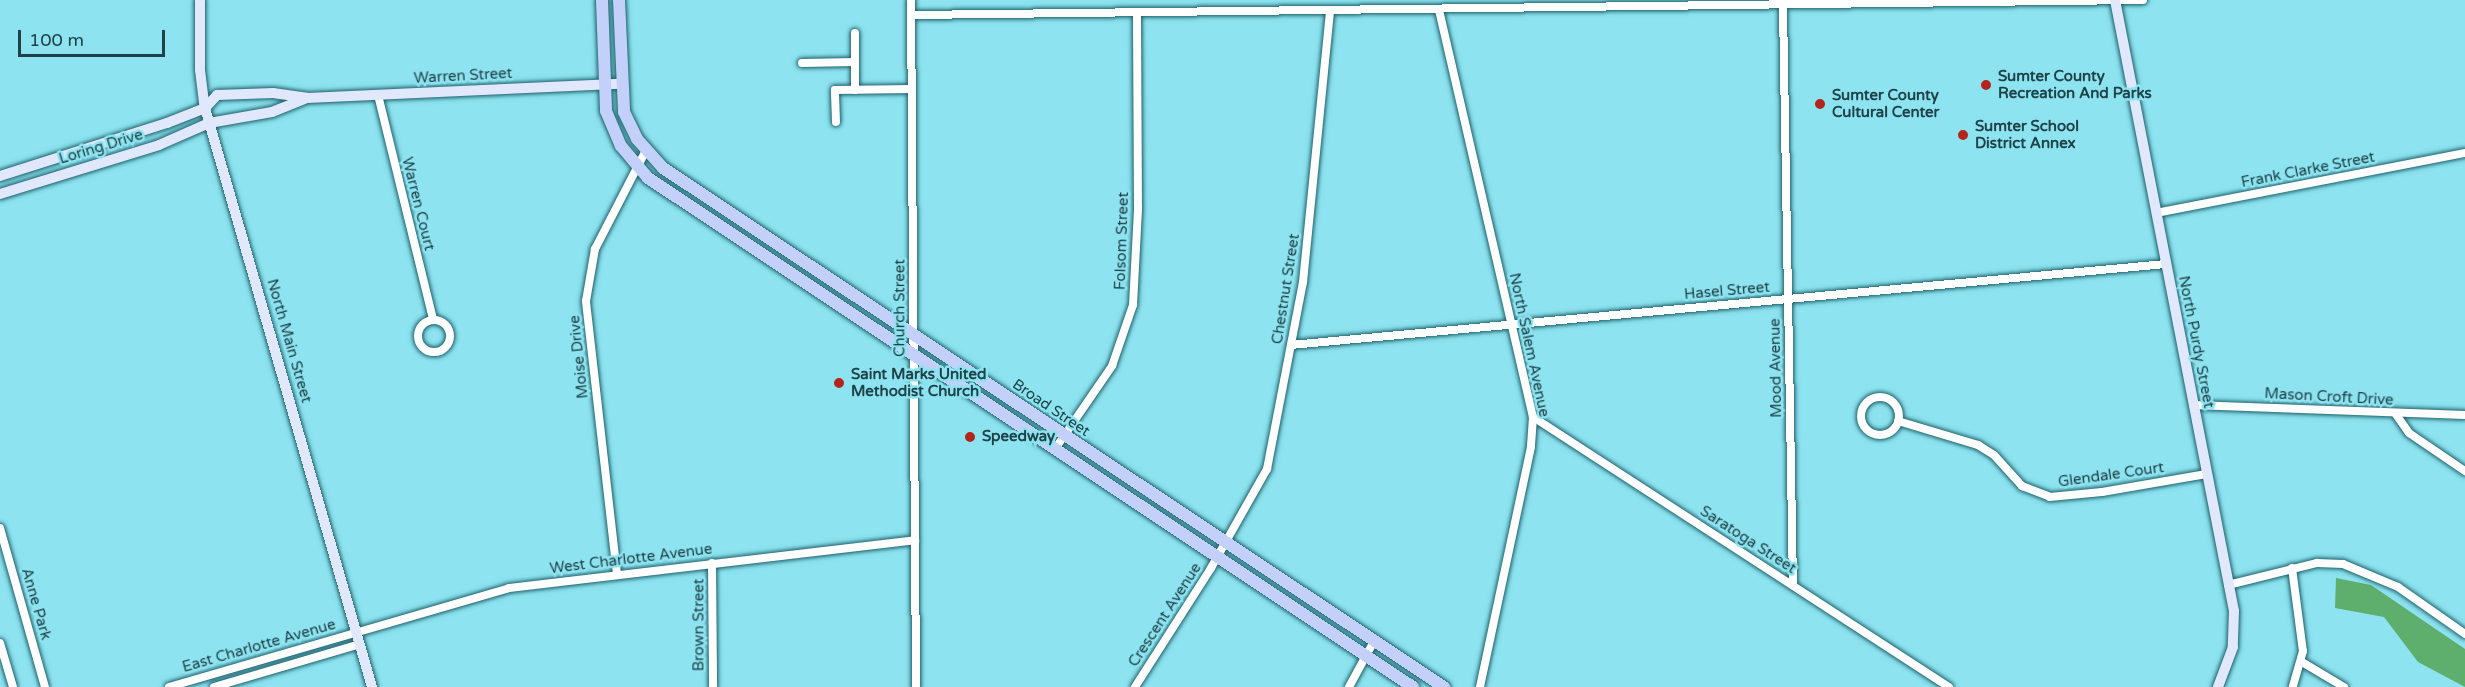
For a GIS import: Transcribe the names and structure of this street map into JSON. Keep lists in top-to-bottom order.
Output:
{
  "streets": {
    "main road": ["Broad Street"],
    "street": [
      "Warren Street",
      "Loring Drive",
      "Frank Clarke Street",
      "Warren Court",
      "Folsom Street",
      "Chestnut Street",
      "Hasel Street",
      "Church Street",
      "North Main Street",
      "North Purdy Street",
      "North Salem Avenue",
      "Moise Drive",
      "Mood Avenue",
      "Mason Croft Drive",
      "Glendale Court",
      "Saratoga Street",
      "West Charlotte Avenue",
      "Anne Park",
      "Crescent Avenue",
      "Brown Street",
      "East Charlotte Avenue"
    ]
  },
  "crossings": [
    ["Warren Street", "Loring Drive"],
    ["Warren Street", "Warren Court"],
    ["Warren Street", "North Main Street"],
    ["Warren Street", "Broad Street"],
    ["Loring Drive", "North Main Street"],
    ["Frank Clarke Street", "North Purdy Street"],
    ["Folsom Street", "Broad Street"],
    ["Chestnut Street", "Hasel Street"],
    ["Chestnut Street", "Broad Street"],
    ["Chestnut Street", "Crescent Avenue"],
    ["Hasel Street", "North Purdy Street"],
    ["Hasel Street", "North Salem Avenue"],
    ["Hasel Street", "Mood Avenue"],
    ["Church Street", "Broad Street"],
    ["Church Street", "West Charlotte Avenue"],
    ["North Main Street", "West Charlotte Avenue"],
    ["North Main Street", "East Charlotte Avenue"],
    ["North Purdy Street", "Mason Croft Drive"],
    ["North Purdy Street", "Glendale Court"],
    ["North Salem Avenue", "Saratoga Street"],
    ["Moise Drive", "Broad Street"],
    ["Moise Drive", "West Charlotte Avenue"],
    ["Mood Avenue", "Saratoga Street"],
    ["Broad Street", "Crescent Avenue"],
    ["West Charlotte Avenue", "Brown Street"],
    ["West Charlotte Avenue", "East Charlotte Avenue"]
  ],
  "places": [
    "Sumter County Recreation And Parks",
    "Sumter County Cultural Center",
    "Sumter School District Annex",
    "Saint Marks United Methodist Church",
    "Speedway"
  ],
  "scale_bar": "100 m"
}
